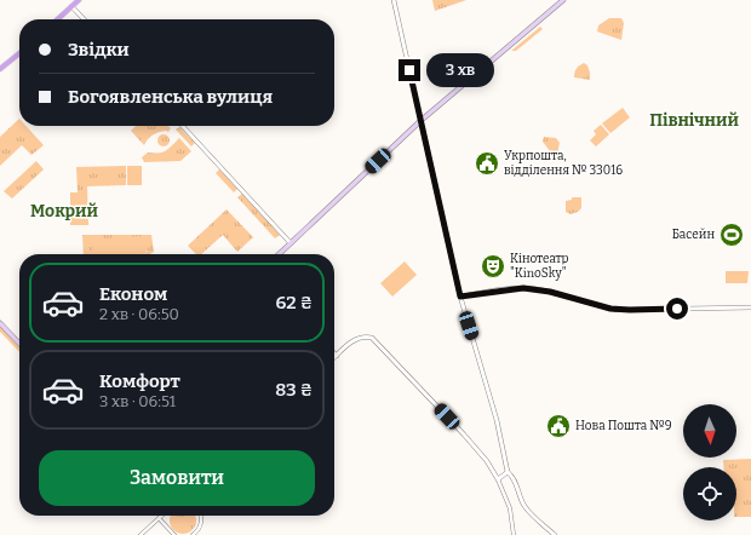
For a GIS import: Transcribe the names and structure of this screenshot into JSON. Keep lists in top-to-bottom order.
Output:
{
  "districts": ["Північний", "Мокрий"],
  "places": {
    "public building": ["Укрпошта, відділення № 33016", "Нова Пошта №9"],
    "sports": ["Басейн"],
    "theatre": ["Кінотеатр \"KinoSky\""]
  },
  "north": "bottom",
  "page": {
    "banner": ["Звідки", "Богоявленська вулиця"],
    "bubble": "3 хв",
    "list": [
      {
        "name": "Економ",
        "note": "2 хв · 06:50",
        "value": "62 ₴"
      },
      {
        "name": "Комфорт",
        "note": "3 хв · 06:51",
        "value": "83 ₴"
      }
    ],
    "buttons": "Замовити"
  }
}
